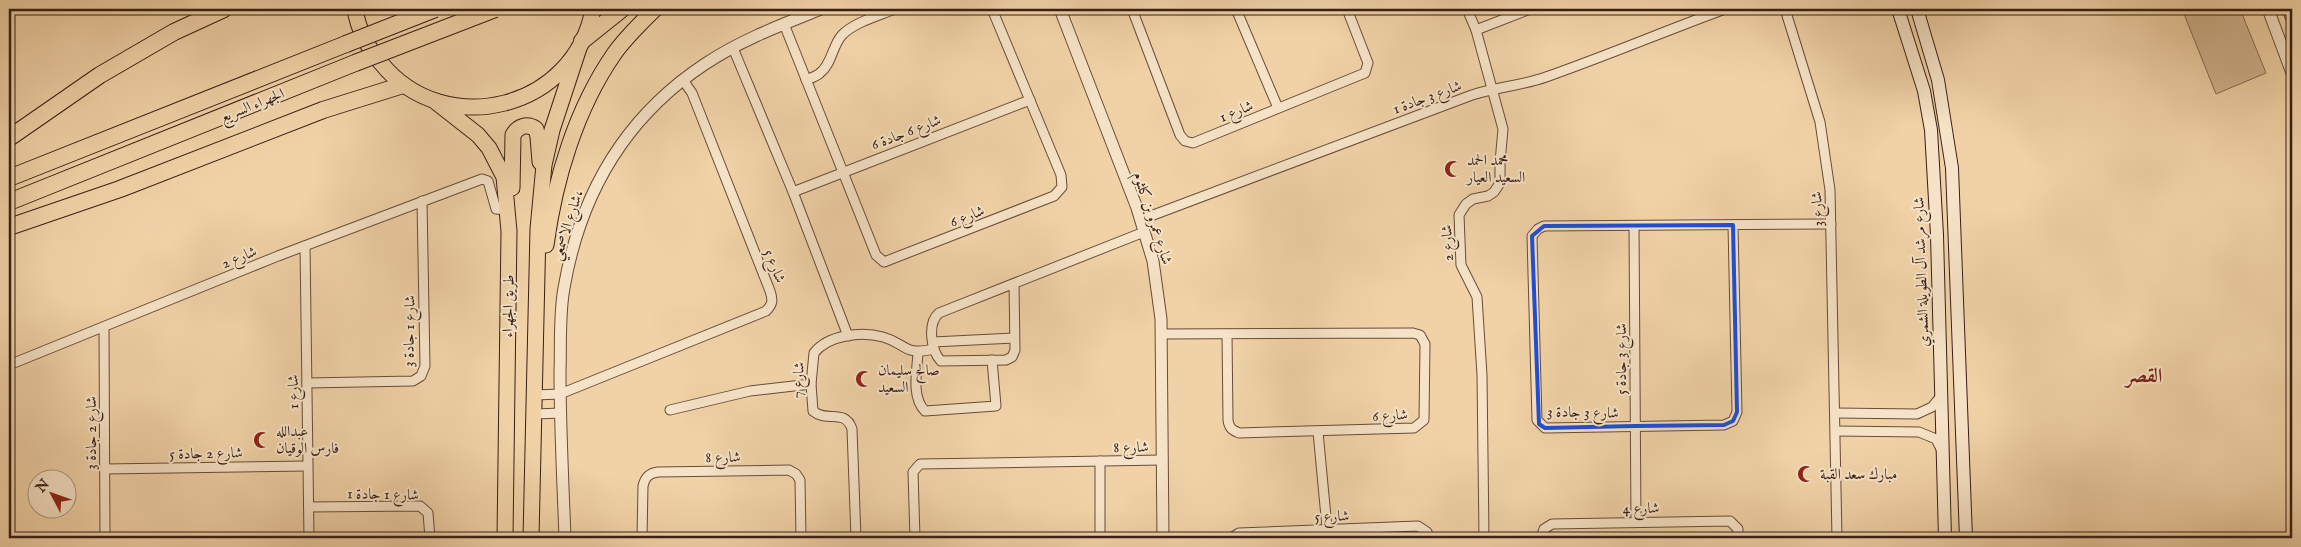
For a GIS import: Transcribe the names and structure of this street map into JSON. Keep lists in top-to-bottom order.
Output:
{
  "streets": {
    "highway": ["الجهراء السريع", "طريق الجهراء"],
    "main road": ["شارع مرشد آل الطويلة الشمري"],
    "street": [
      "شارع 3 جادة 1",
      "شارع 1",
      "شارع 6 جادة 6",
      "شارع 3",
      "شارع 6",
      "شارع عمرو بن كلثوم",
      "شارع الاصمعي،",
      "شارع 2",
      "شارع 5",
      "شارع 1 جادة 3",
      "شارع 3 جادة 5",
      "شارع 7",
      "شارع 3 جادة 3",
      "شارع 2 جادة 3",
      "شارع 8",
      "شارع 2 جادة 5",
      "شارع 1 جادة 1",
      "شارع 4"
    ]
  },
  "crossings": [
    ["شارع 3 جادة 1", "شارع عمرو بن كلثوم"],
    ["شارع 3 جادة 1", "شارع 2"],
    ["شارع 1", "شارع 2"],
    ["شارع 1", "شارع 1 جادة 3"],
    ["شارع 1", "شارع 2 جادة 5"],
    ["شارع 1", "شارع 1 جادة 1"],
    ["شارع 6 جادة 6", "شارع 6"],
    ["شارع 3", "شارع 3 جادة 3"],
    ["شارع 6", "شارع عمرو بن كلثوم"],
    ["شارع 6", "شارع الاصمعي،"],
    ["شارع عمرو بن كلثوم", "شارع 8"],
    ["شارع الاصمعي،", "شارع 5"],
    ["شارع 2", "طريق الجهراء"],
    ["شارع 2", "شارع 1 جادة 3"],
    ["شارع 2", "شارع 2 جادة 3"],
    ["شارع 3 جادة 5", "شارع 3 جادة 3"],
    ["شارع 3 جادة 5", "شارع 4"],
    ["شارع 2 جادة 3", "شارع 2 جادة 5"]
  ],
  "districts": ["القصر"],
  "places": {
    "mosque": [
      "محمد الحمد السعيد العيار",
      "صالح سليمان السعيد",
      "عبدالله فارس الوقيان",
      "مبارك سعد القبة"
    ]
  },
  "north": "top left"
}
